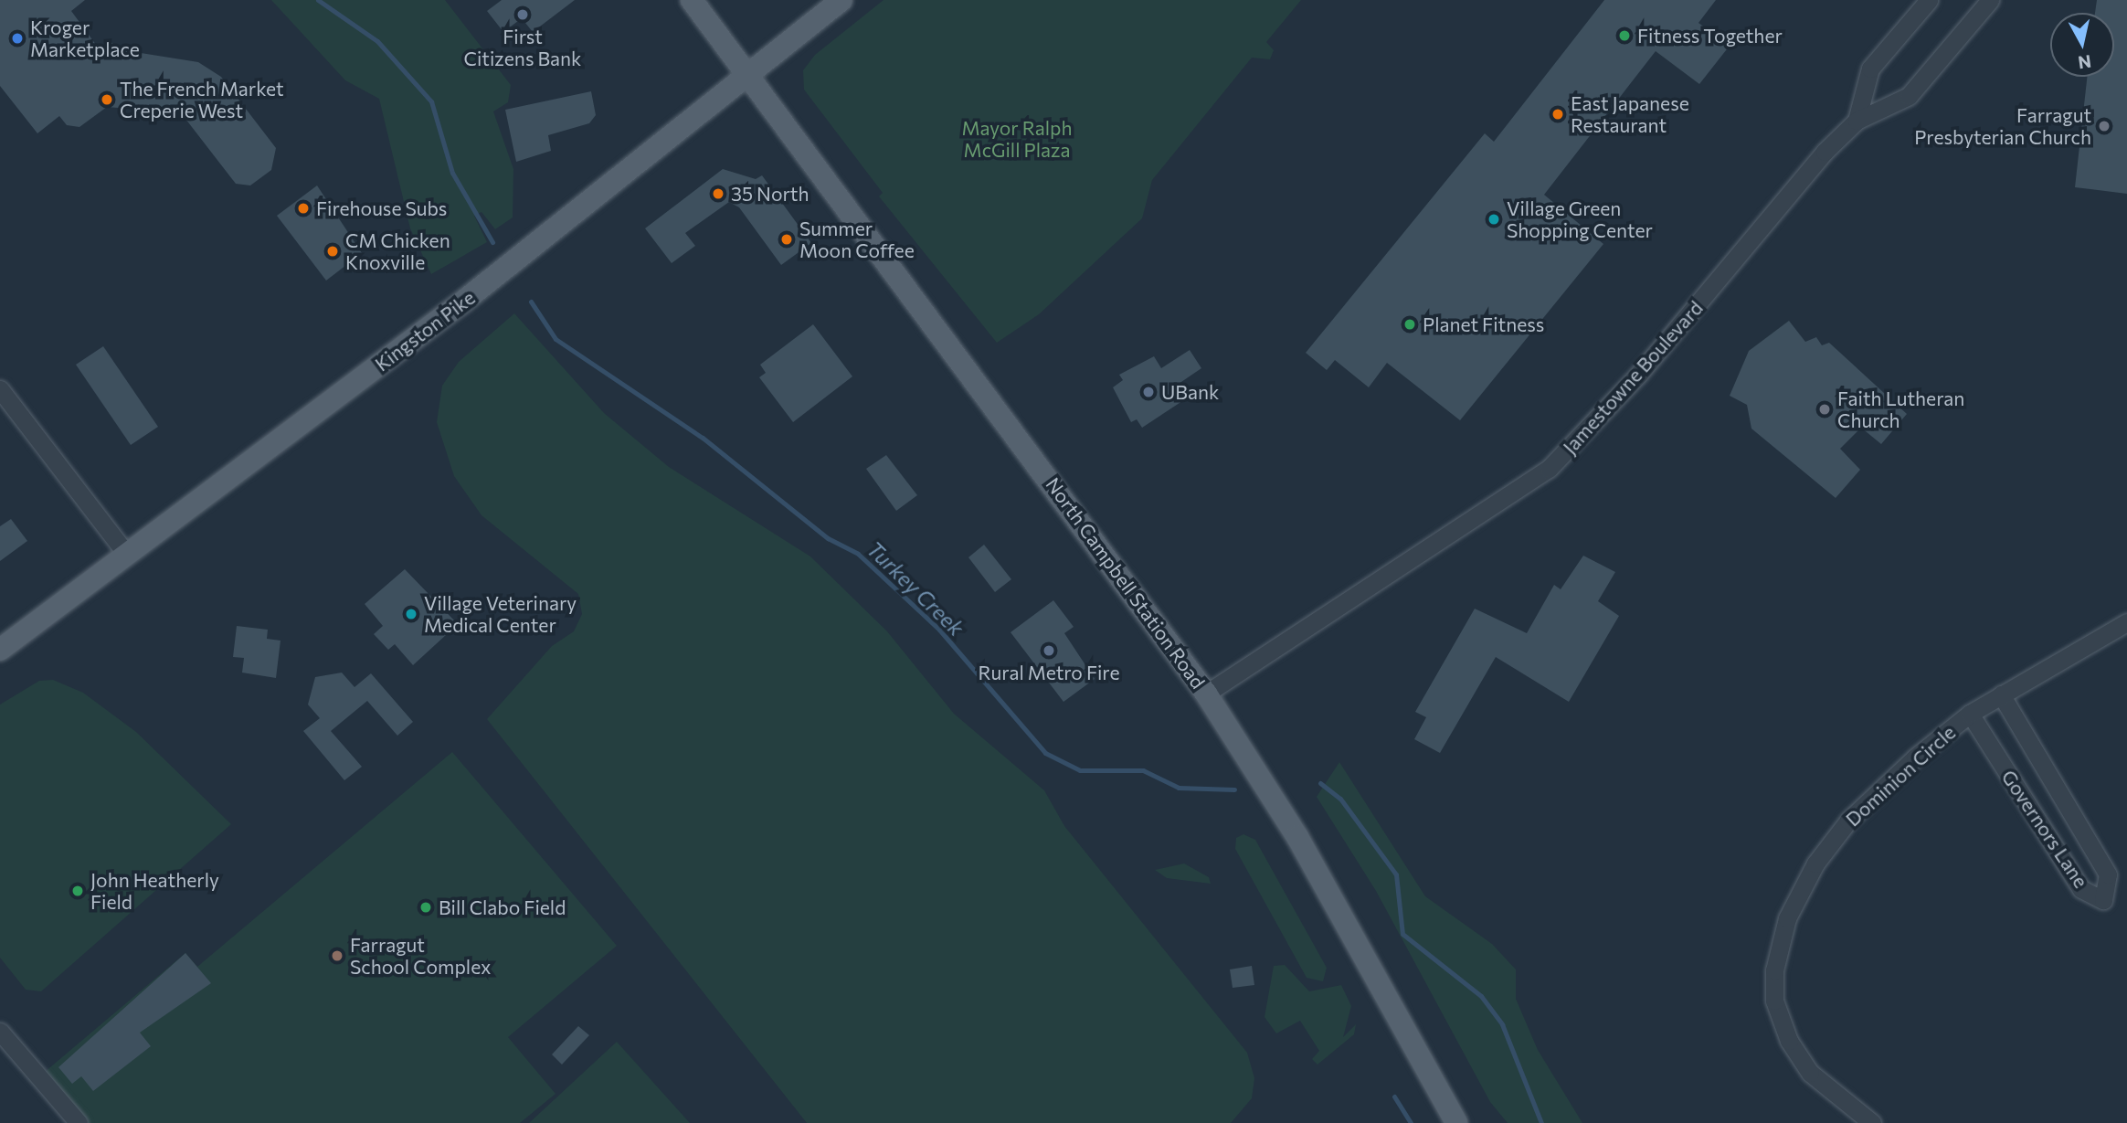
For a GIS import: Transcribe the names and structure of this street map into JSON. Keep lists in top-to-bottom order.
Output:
{
  "streets": {
    "main road": ["Kingston Pike", "North Campbell Station Road"],
    "street": ["Jamestowne Boulevard", "Dominion Circle", "Governors Lane"]
  },
  "crossings": [
    ["Kingston Pike", "North Campbell Station Road"],
    ["Jamestowne Boulevard", "North Campbell Station Road"],
    ["Dominion Circle", "Governors Lane"]
  ],
  "water": ["Turkey Creek"],
  "parks": ["Mayor Ralph McGill Plaza"],
  "places": [
    "First Citizens Bank",
    "Fitness Together",
    "Kroger Marketplace",
    "The French Market Creperie West",
    "East Japanese Restaurant",
    "Farragut Presbyterian Church",
    "35 North",
    "Firehouse Subs",
    "Village Green Shopping Center",
    "Summer Moon Coffee",
    "CM Chicken Knoxville",
    "Planet Fitness",
    "UBank",
    "Faith Lutheran Church",
    "Village Veterinary Medical Center",
    "Rural Metro Fire",
    "John Heatherly Field",
    "Bill Clabo Field",
    "Farragut School Complex"
  ],
  "north": "bottom"
}
